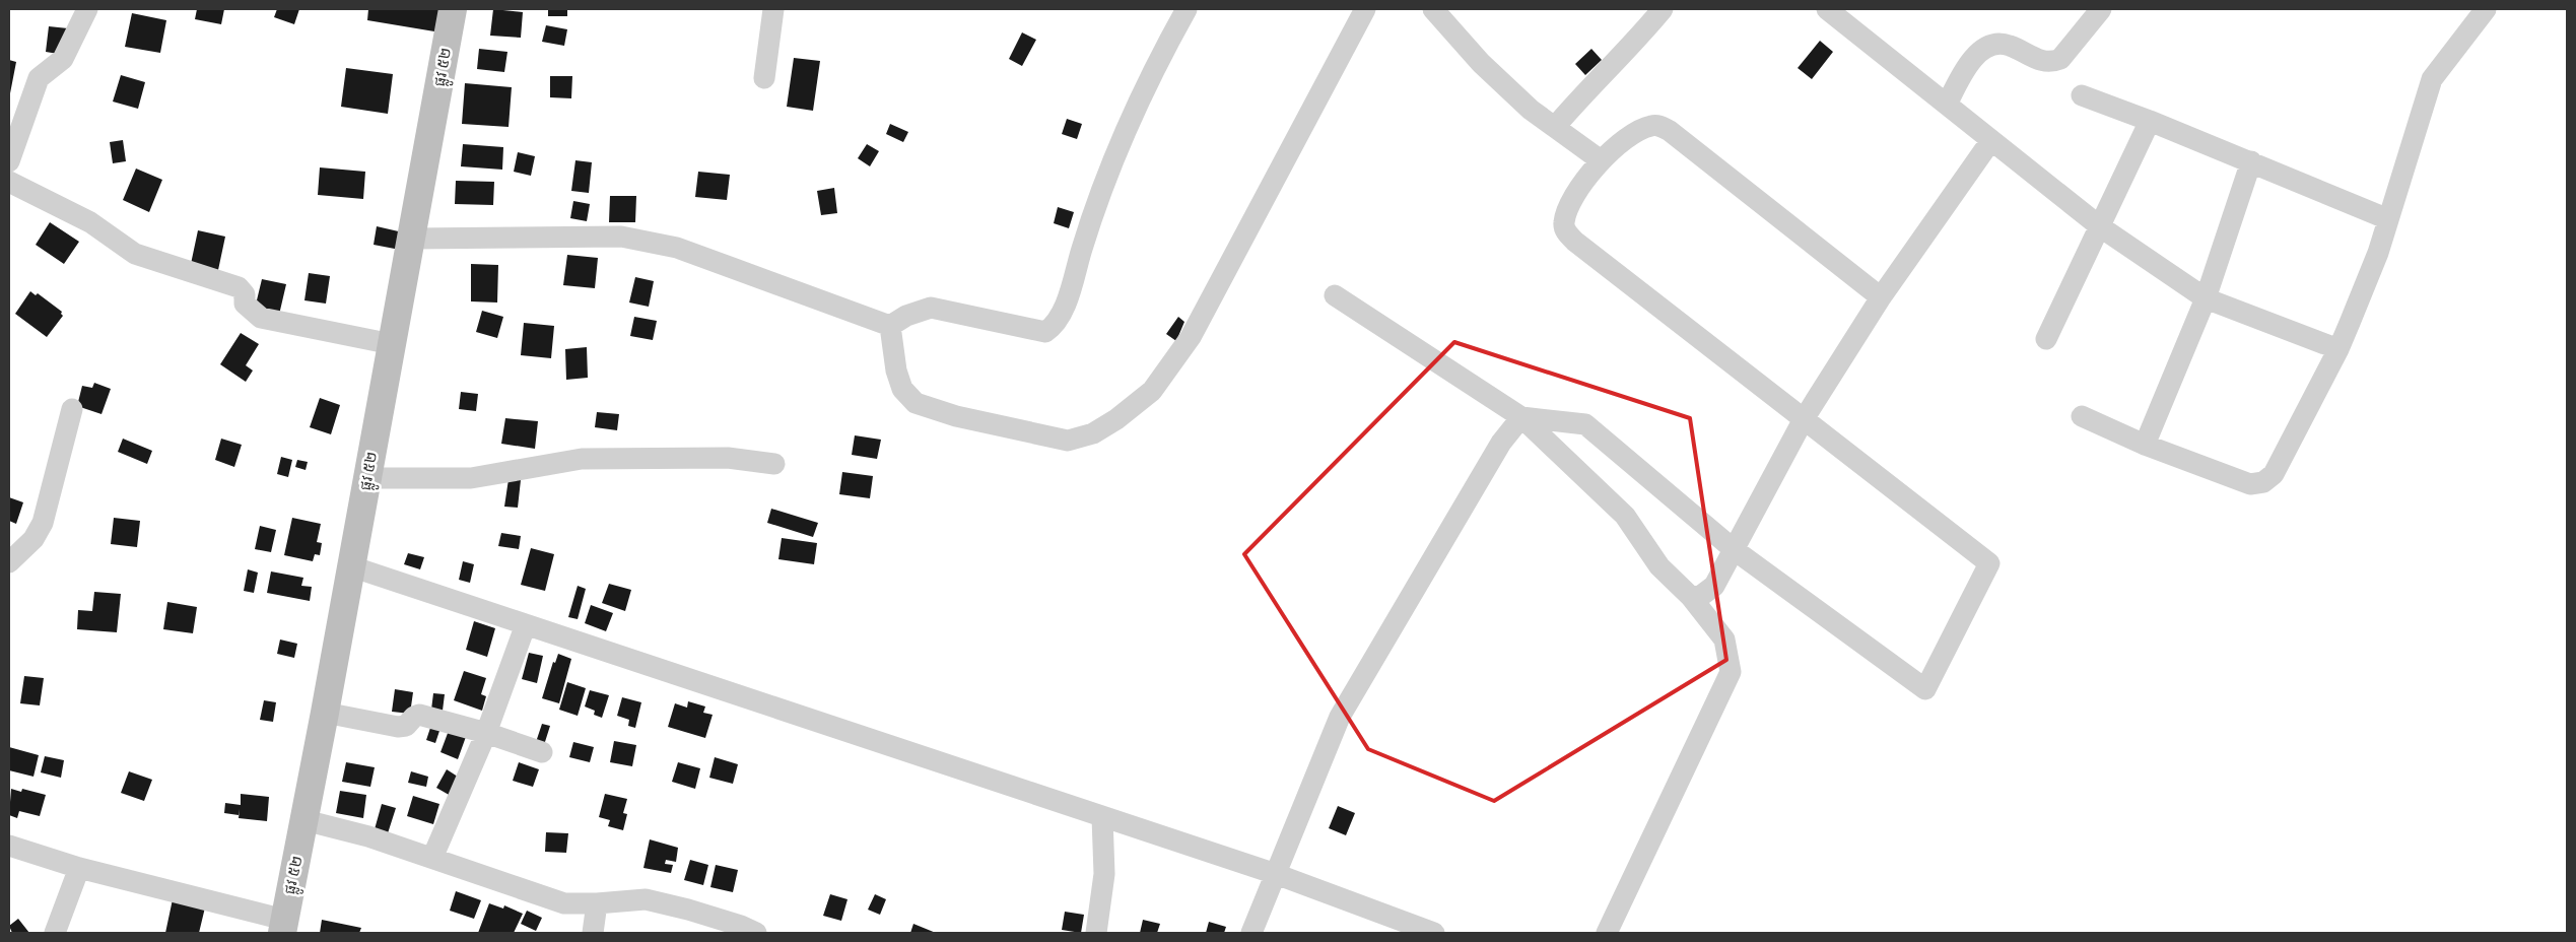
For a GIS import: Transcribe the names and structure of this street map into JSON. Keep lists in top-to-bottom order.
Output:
{
  "streets": {
    "street": ["ផ្លូវ ៥២"]
  }
}
